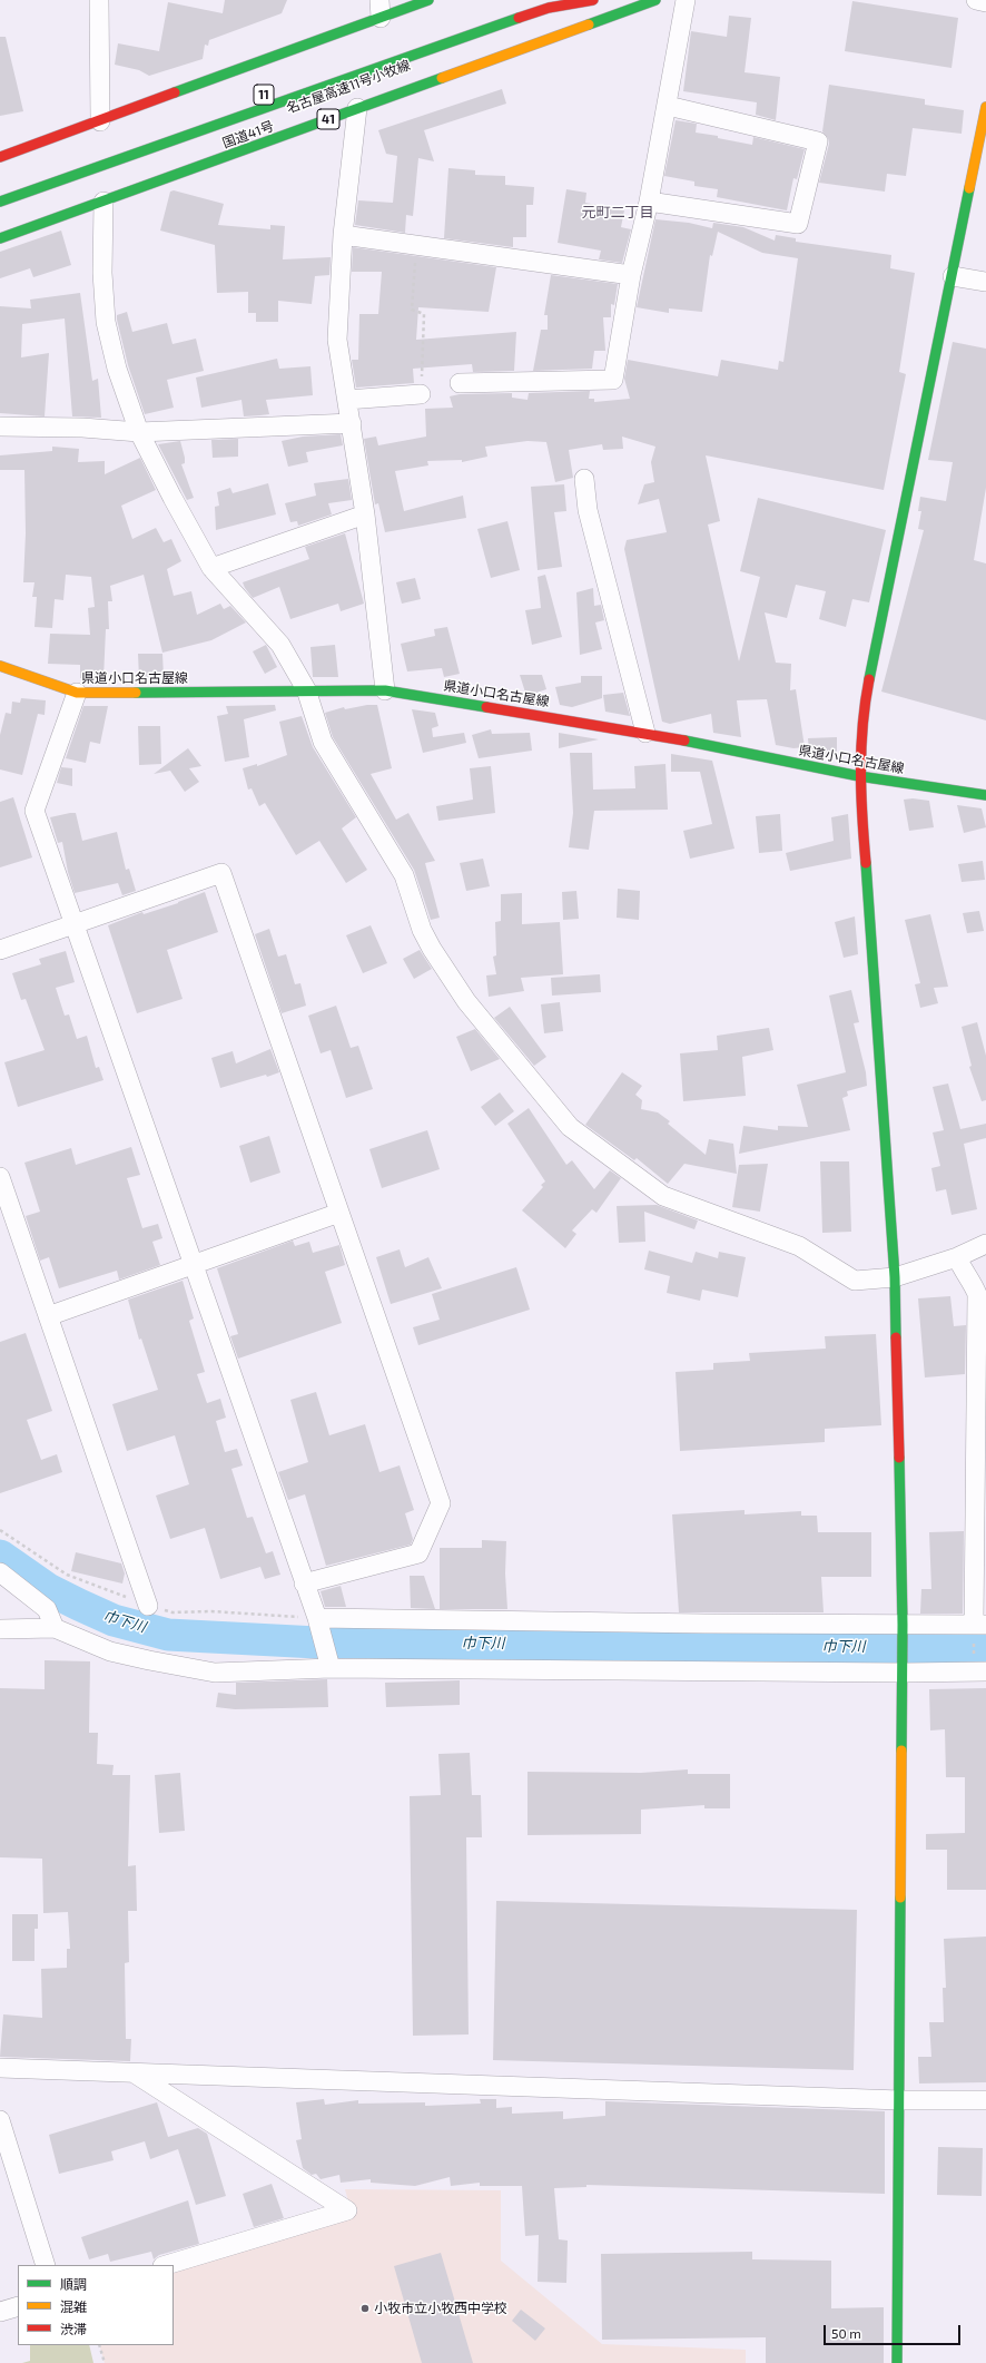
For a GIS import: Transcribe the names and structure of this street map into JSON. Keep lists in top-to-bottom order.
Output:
{
  "streets": {
    "main road": [
      "名古屋高速11号小牧線",
      "41",
      "国道41号",
      "県道小口名古屋線"
    ]
  },
  "districts": ["元町二丁目"],
  "water": ["巾下川"],
  "places": ["小牧市立小牧西中学校"],
  "legend": ["順調", "混雑", "渋滞"],
  "scale_bar": "50 m"
}
